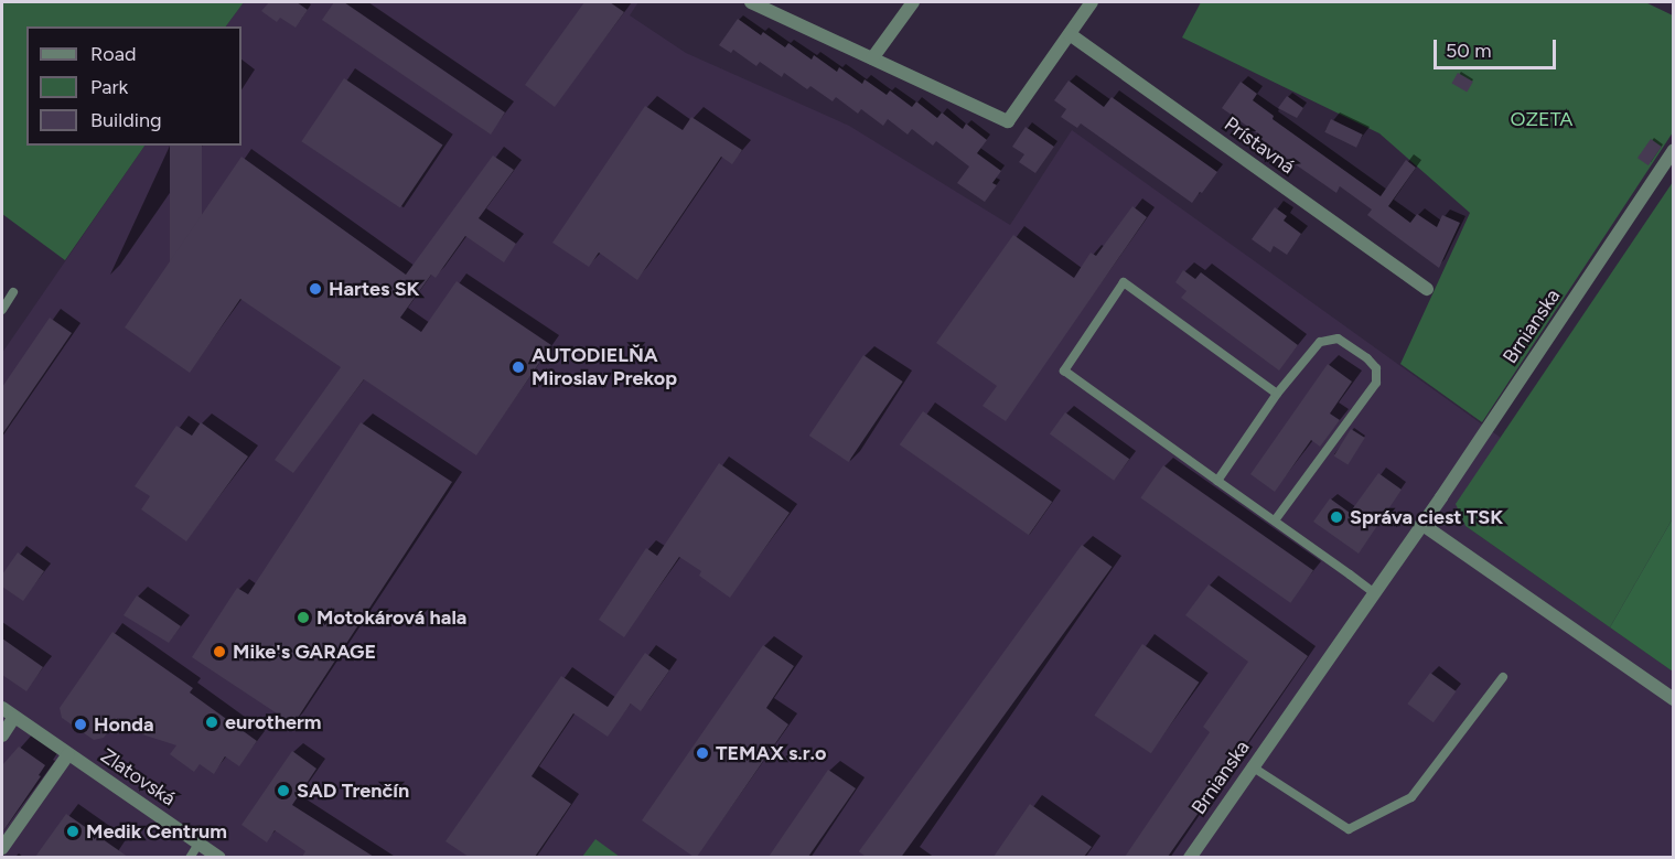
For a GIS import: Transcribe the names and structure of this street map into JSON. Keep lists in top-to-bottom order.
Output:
{
  "streets": {
    "street": ["Prístavná", "Brnianska", "Zlatovská"]
  },
  "parks": ["OZETA"],
  "places": [
    "Hartes SK",
    "AUTODIELŇA Miroslav Prekop",
    "Správa ciest TSK",
    "Motokárová hala",
    "Mike's GARAGE",
    "eurotherm",
    "Honda",
    "TEMAX s.r.o",
    "SAD Trenčín",
    "Medik Centrum"
  ],
  "legend": ["Road", "Park", "Building"],
  "scale_bar": "50 m"
}
